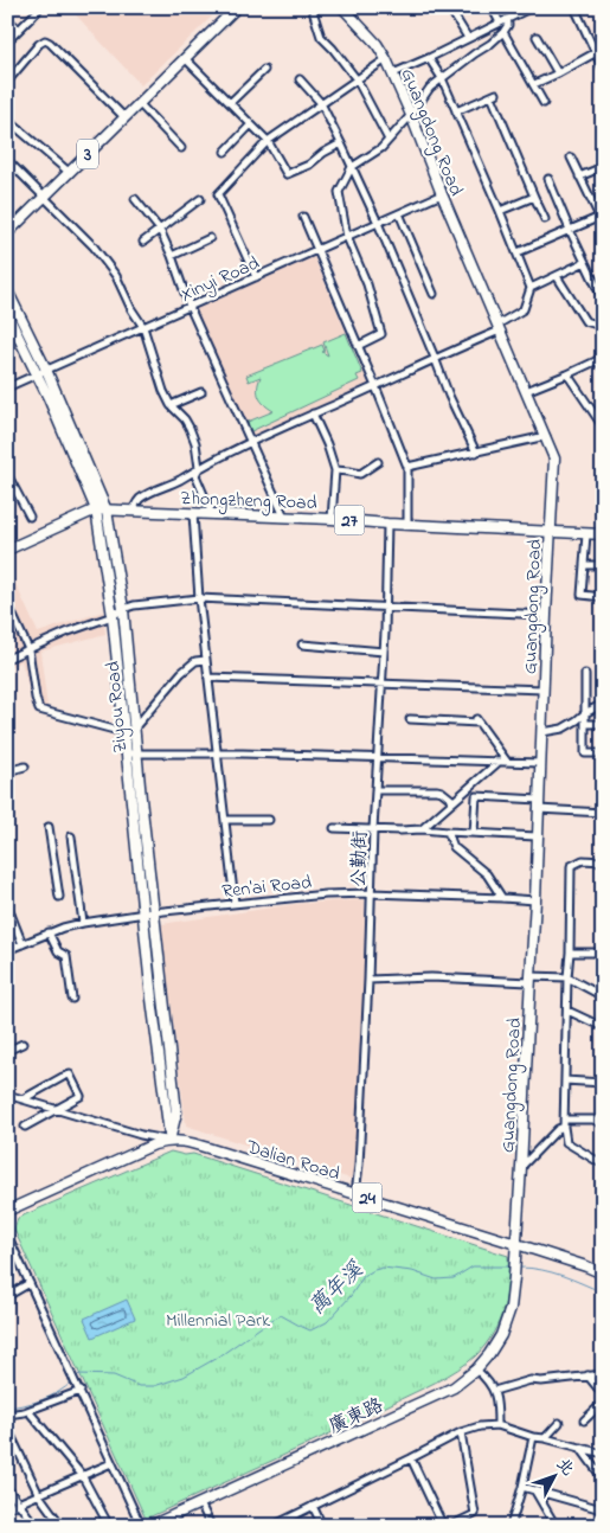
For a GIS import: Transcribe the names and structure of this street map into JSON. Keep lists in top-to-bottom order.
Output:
{
  "streets": {
    "street": [
      "Guangdong Road",
      "3",
      "Xinyi Road",
      "Zhongzheng Road",
      "27",
      "Ziyou Road",
      "公勤街",
      "Ren'ai Road",
      "Dalian Road",
      "24",
      "廣東路"
    ]
  },
  "crossings": [
    ["Guangdong Road", "Xinyi Road"],
    ["Guangdong Road", "Zhongzheng Road"],
    ["Guangdong Road", "Ren'ai Road"],
    ["Guangdong Road", "Dalian Road"],
    ["Guangdong Road", "廣東路"],
    ["Xinyi Road", "Ziyou Road"],
    ["Zhongzheng Road", "Ziyou Road"],
    ["Zhongzheng Road", "公勤街"],
    ["Ziyou Road", "Ren'ai Road"],
    ["Ziyou Road", "Dalian Road"],
    ["Ziyou Road", "24"],
    ["公勤街", "Ren'ai Road"],
    ["公勤街", "Dalian Road"],
    ["Dalian Road", "24"]
  ],
  "water": ["萬年溪"],
  "parks": ["Millennial Park"],
  "north": "top right"
}
